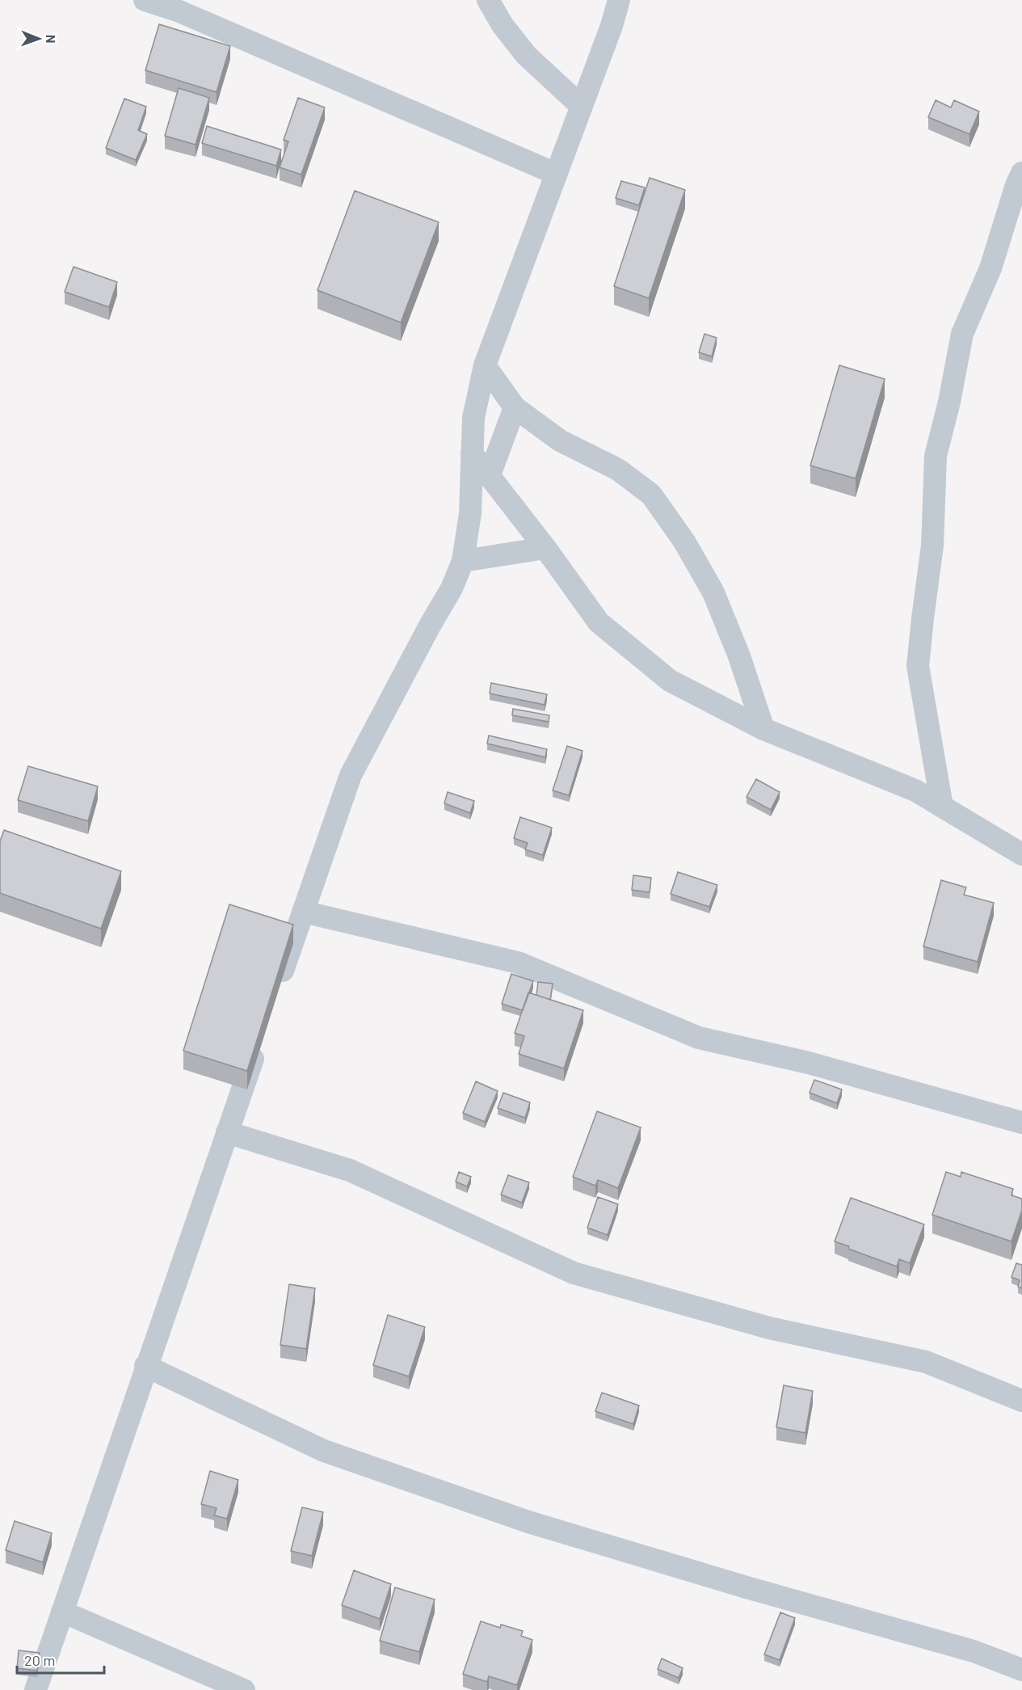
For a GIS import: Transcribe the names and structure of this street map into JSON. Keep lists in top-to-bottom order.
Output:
{
  "scale_bar": "20 m",
  "north": "right"
}
